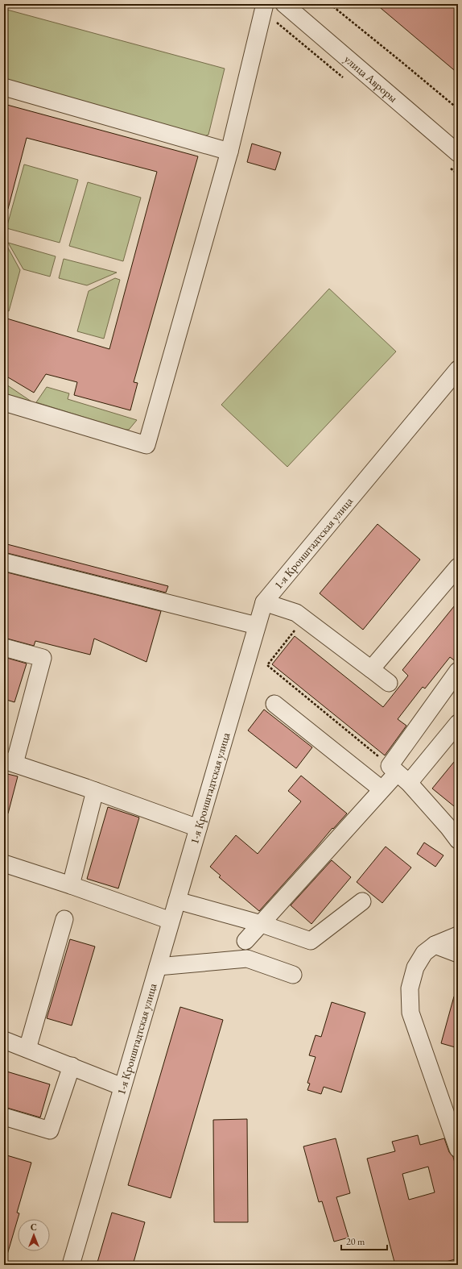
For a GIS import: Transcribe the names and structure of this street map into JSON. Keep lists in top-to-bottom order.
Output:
{
  "streets": {
    "street": ["улица Авроры", "1-я Кронштадтская улица"]
  },
  "scale_bar": "20 m",
  "north": "top"
}
